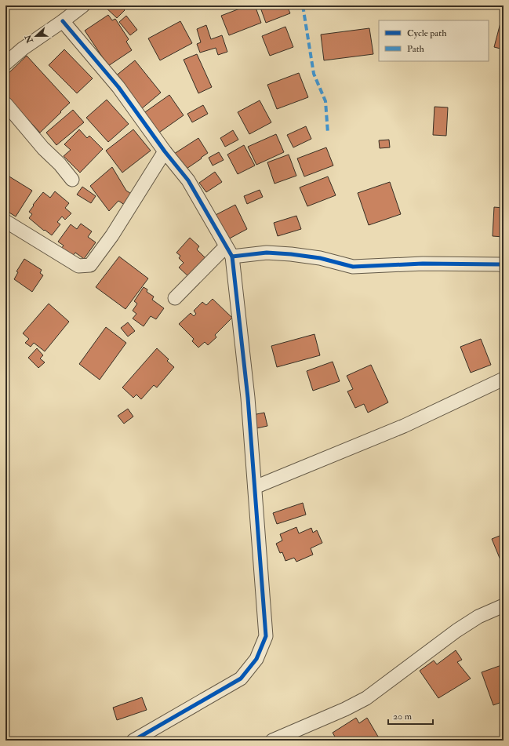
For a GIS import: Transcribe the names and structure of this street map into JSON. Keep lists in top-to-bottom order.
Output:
{
  "legend": ["Cycle path", "Path"],
  "scale_bar": "20 m",
  "north": "left"
}
